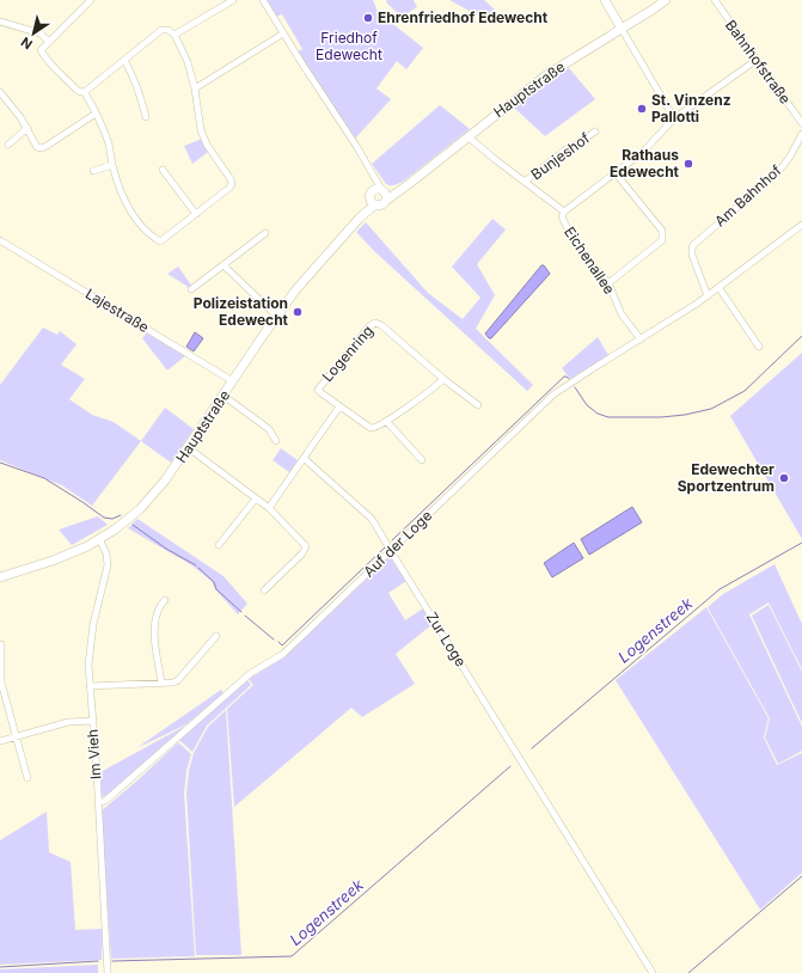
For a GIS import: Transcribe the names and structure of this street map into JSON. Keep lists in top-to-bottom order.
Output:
{
  "streets": {
    "main road": ["Hauptstraße"],
    "street": [
      "Bahnhofstraße",
      "Bunjeshof",
      "Am Bahnhof",
      "Eichenallee",
      "Lajestraße",
      "Logenring",
      "Auf der Loge",
      "Zur Loge",
      "Im Vieh"
    ]
  },
  "crossings": [
    ["Hauptstraße", "Eichenallee"],
    ["Hauptstraße", "Lajestraße"],
    ["Hauptstraße", "Im Vieh"],
    ["Bunjeshof", "Eichenallee"],
    ["Am Bahnhof", "Auf der Loge"],
    ["Eichenallee", "Auf der Loge"],
    ["Auf der Loge", "Zur Loge"],
    ["Auf der Loge", "Im Vieh"]
  ],
  "water": ["Logenstreek"],
  "parks": ["Friedhof Edewecht"],
  "places": [
    "Ehrenfriedhof Edewecht",
    "St. Vinzenz Pallotti",
    "Rathaus Edewecht",
    "Polizeistation Edewecht",
    "Edewechter Sportzentrum"
  ],
  "north": "bottom left"
}
